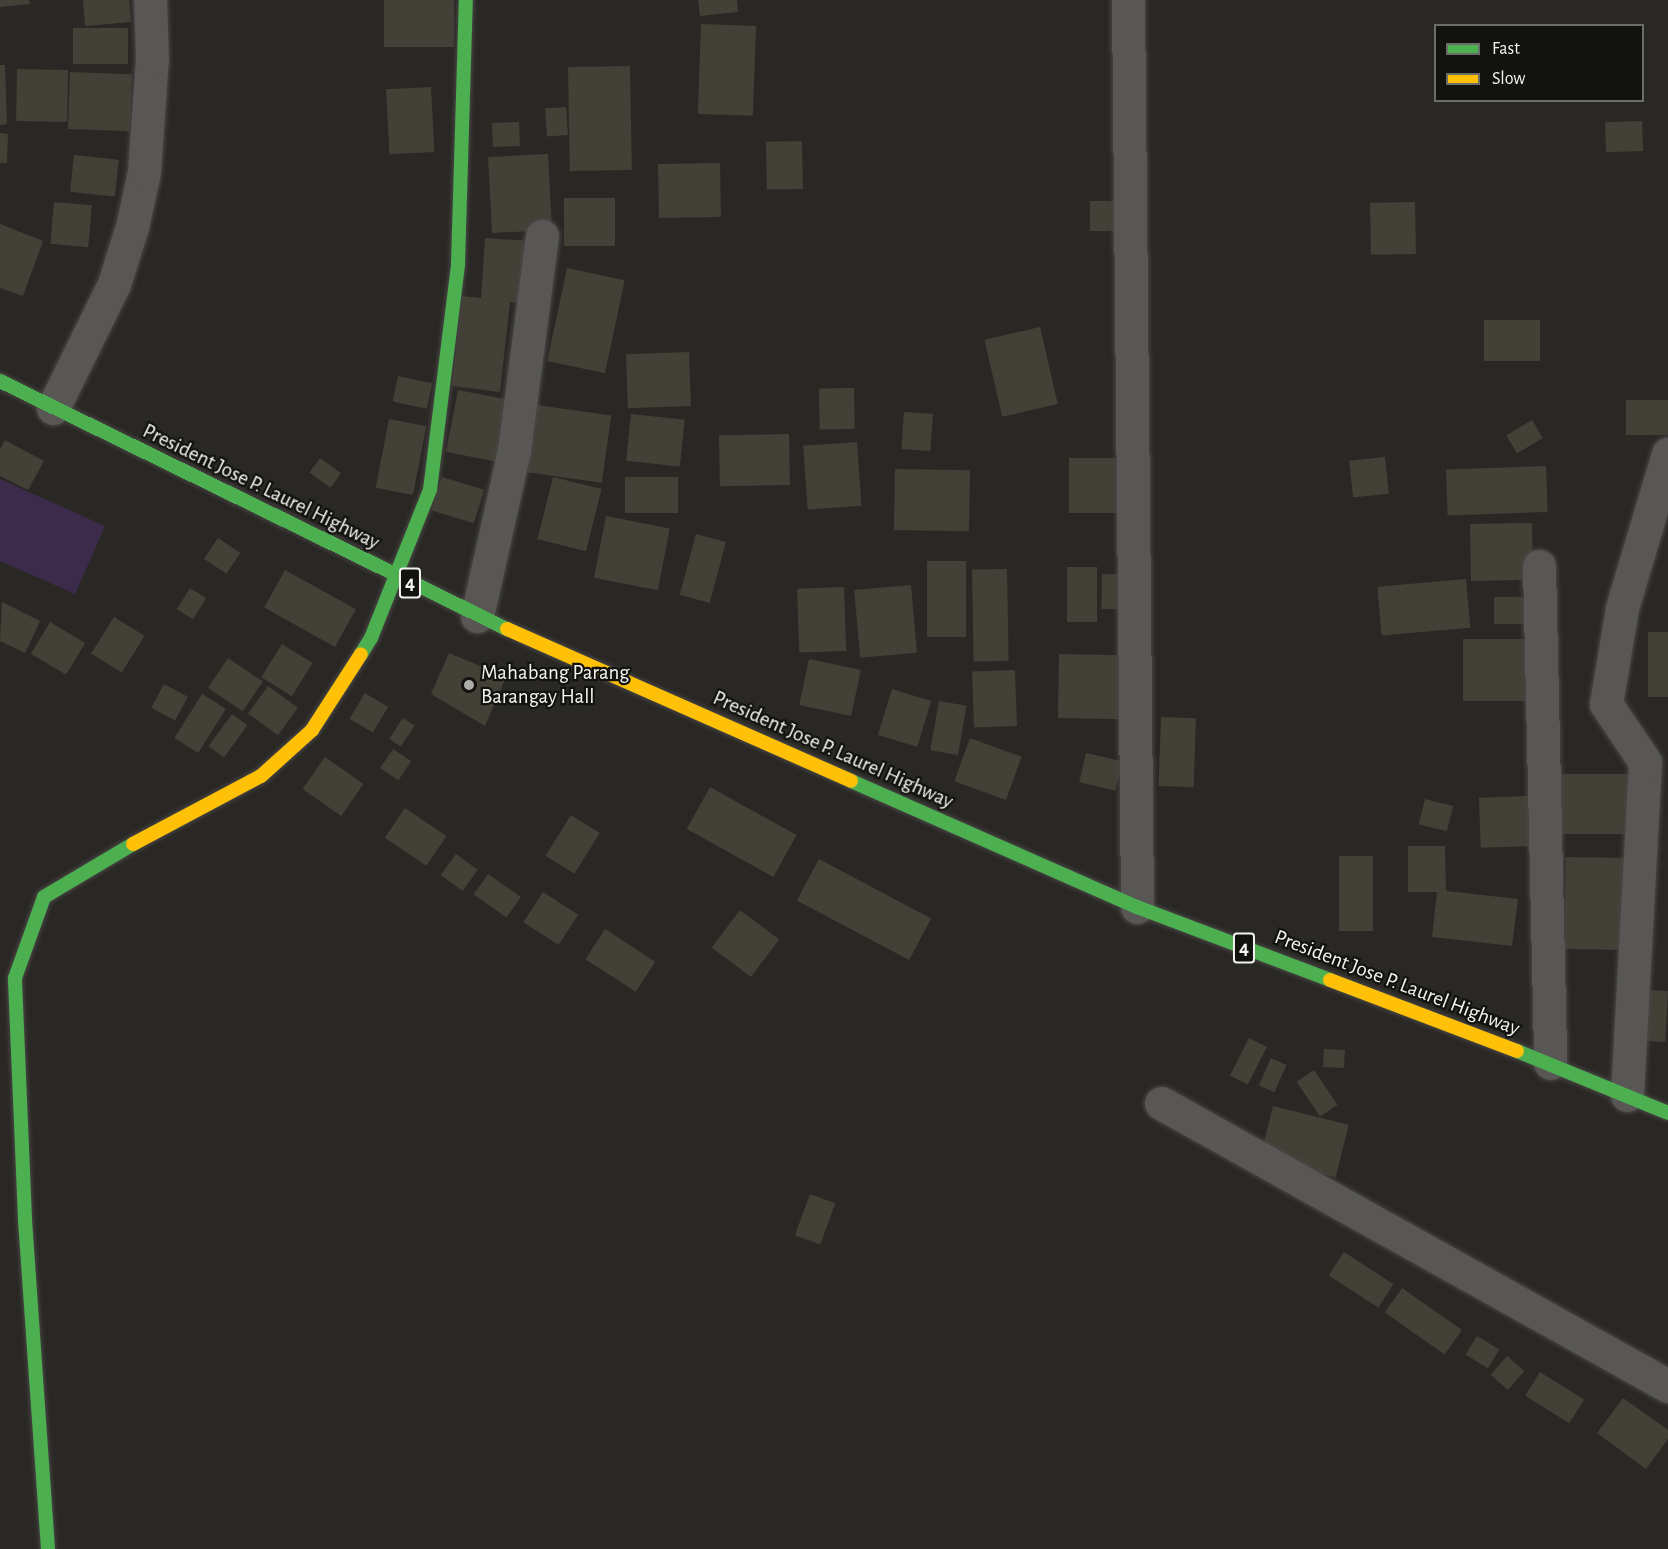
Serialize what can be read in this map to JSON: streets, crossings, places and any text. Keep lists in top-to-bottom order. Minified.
{"streets":{"main road":["President Jose P. Laurel Highway","4"]},"places":["Mahabang Parang Barangay Hall"],"legend":["Fast","Slow"]}
